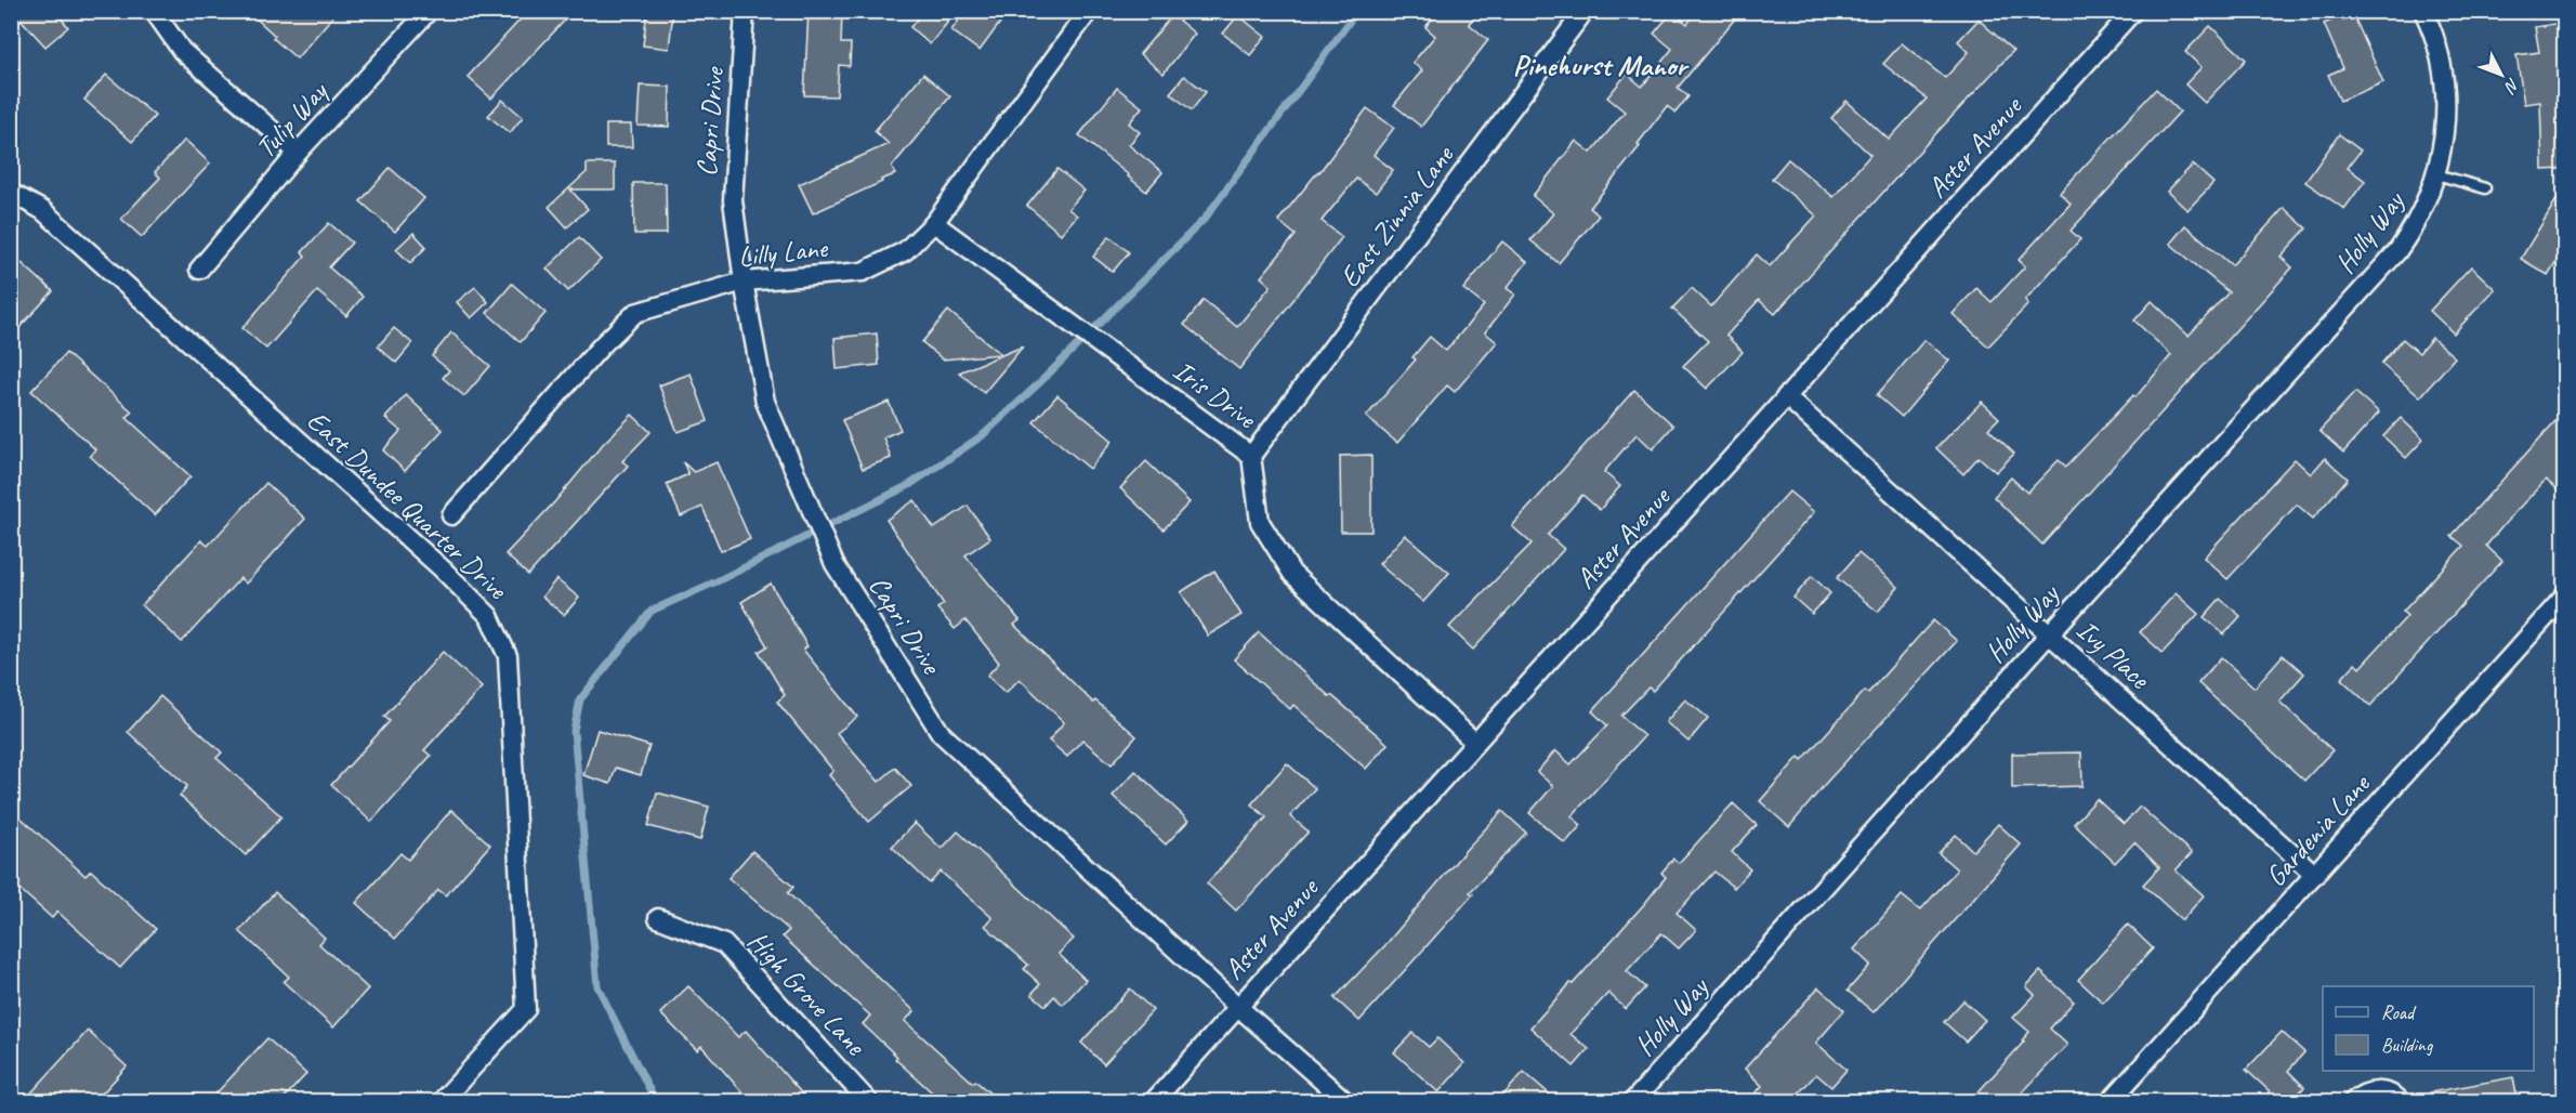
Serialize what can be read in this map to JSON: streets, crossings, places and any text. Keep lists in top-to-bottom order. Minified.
{"streets":{"street":["Tulip Way","Capri Drive","Aster Avenue","East Zinnia Lane","Holly Way","Lilly Lane","Iris Drive","East Dundee Quarter Drive","Ivy Place","Gardenia Lane","High Grove Lane"]},"crossings":[["Capri Drive","Aster Avenue"],["Capri Drive","Lilly Lane"],["Aster Avenue","Iris Drive"],["Aster Avenue","Ivy Place"],["East Zinnia Lane","Iris Drive"],["Holly Way","Ivy Place"],["Lilly Lane","Iris Drive"],["Ivy Place","Gardenia Lane"]],"districts":["Pinehurst Manor"],"legend":["Road","Building"],"north":"bottom right"}
